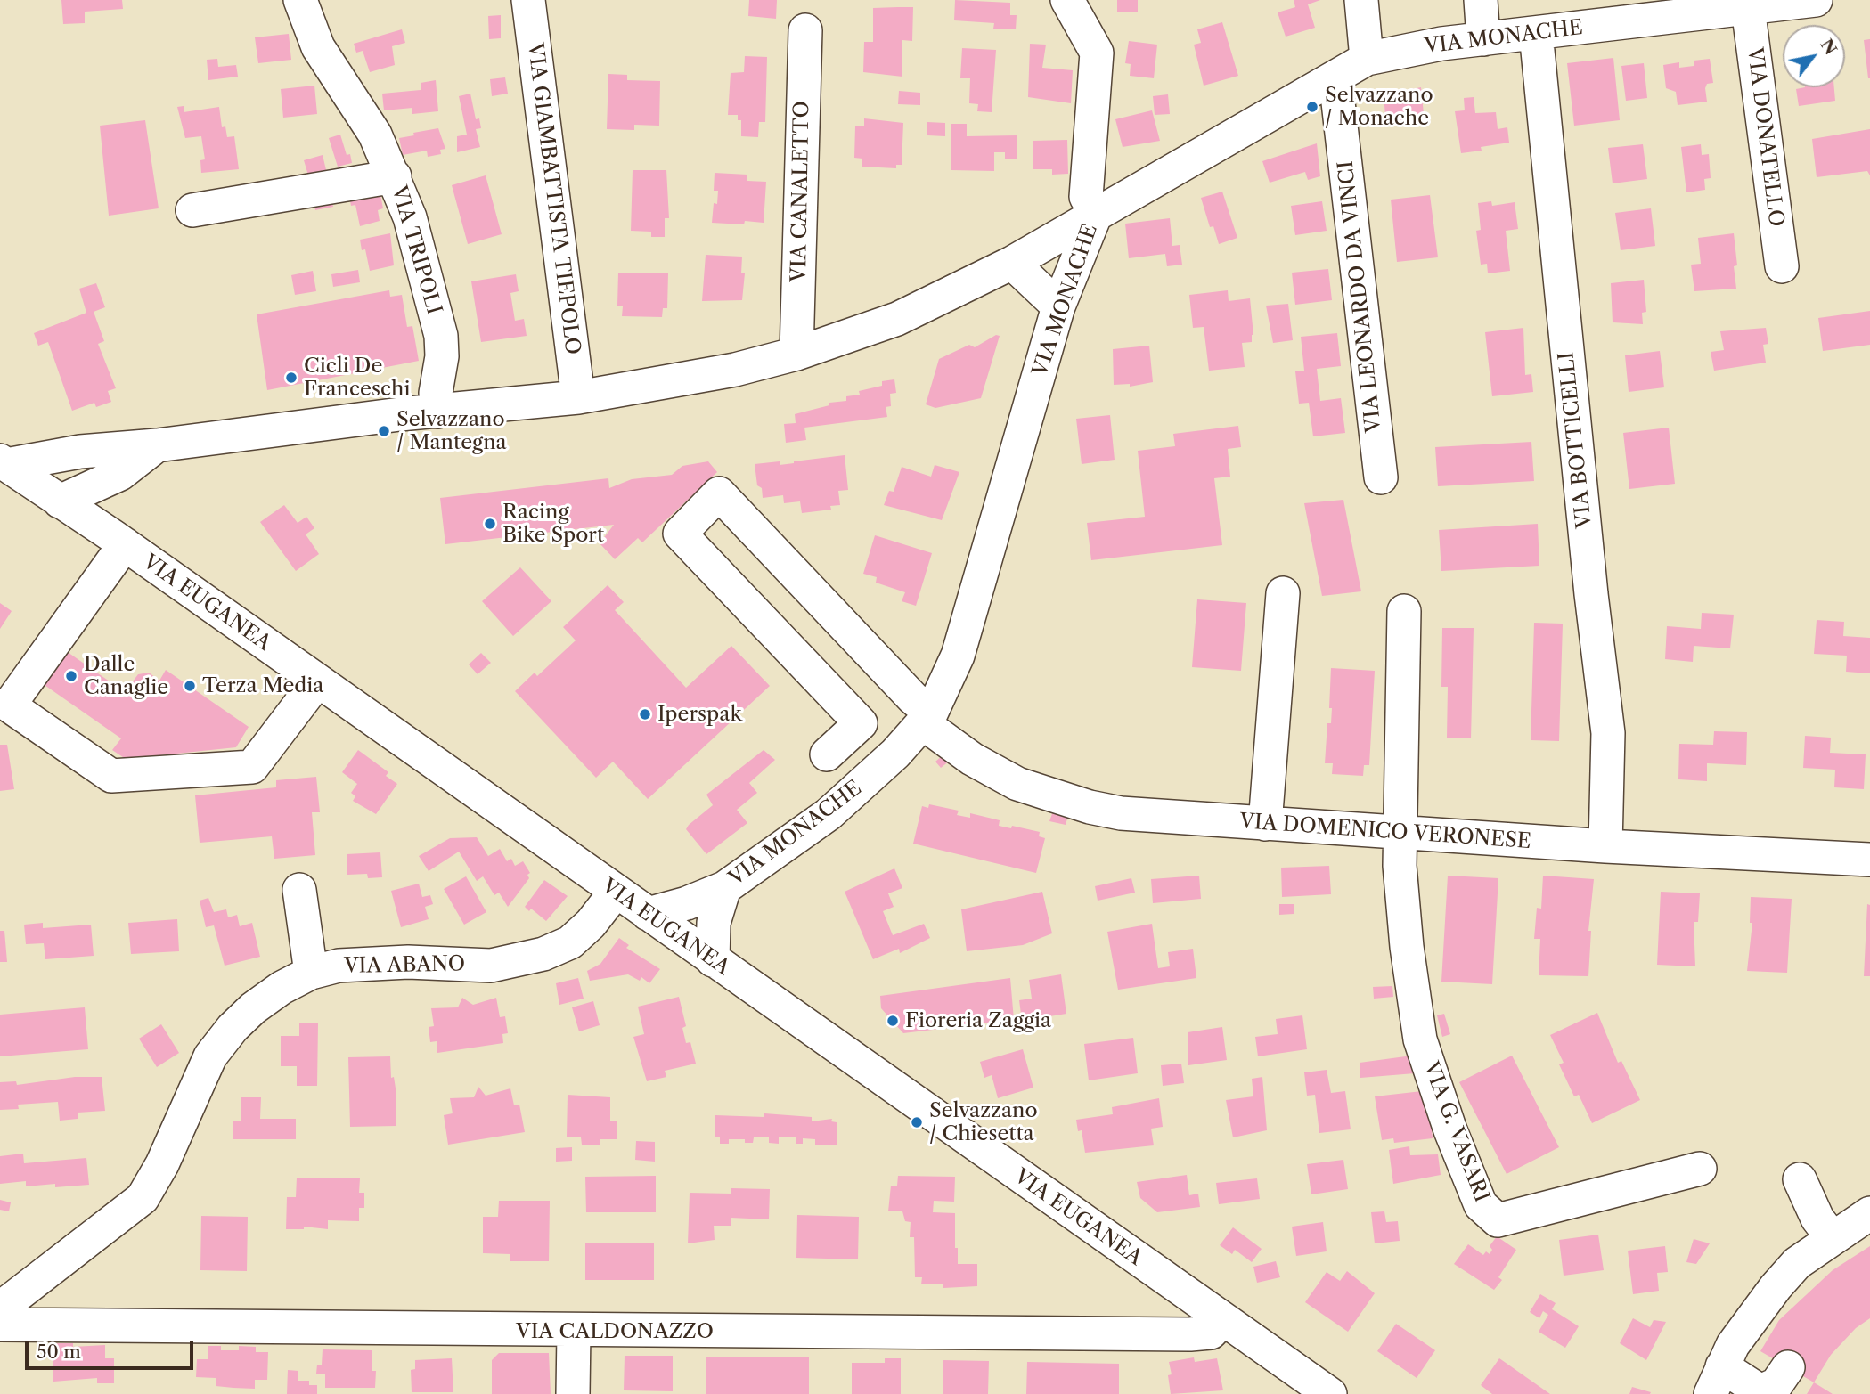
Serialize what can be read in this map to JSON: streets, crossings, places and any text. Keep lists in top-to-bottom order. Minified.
{"streets":{"street":["VIA MONACHE","VIA DONATELLO","VIA CANALETTO","VIA GIAMBATTISTA TIEPOLO","VIA TRIPOLI","VIA LEONARDO DA VINCI","VIA BOTTICELLI","VIA EUGANEA","VIA DOMENICO VERONESE","VIA ABANO","VIA G. VASARI","VIA CALDONAZZO"]},"crossings":[["VIA MONACHE","VIA DONATELLO"],["VIA MONACHE","VIA LEONARDO DA VINCI"],["VIA MONACHE","VIA BOTTICELLI"],["VIA MONACHE","VIA EUGANEA"],["VIA MONACHE","VIA DOMENICO VERONESE"],["VIA BOTTICELLI","VIA DOMENICO VERONESE"],["VIA EUGANEA","VIA ABANO"],["VIA EUGANEA","VIA CALDONAZZO"],["VIA DOMENICO VERONESE","VIA G. VASARI"]],"places":["Selvazzano / Monache","Cicli De Franceschi","Selvazzano / Mantegna","Racing Bike Sport","Dalle Canaglie","Terza Media","Iperspak","Fioreria Zaggia","Selvazzano / Chiesetta"],"scale_bar":"50 m","north":"top right"}
